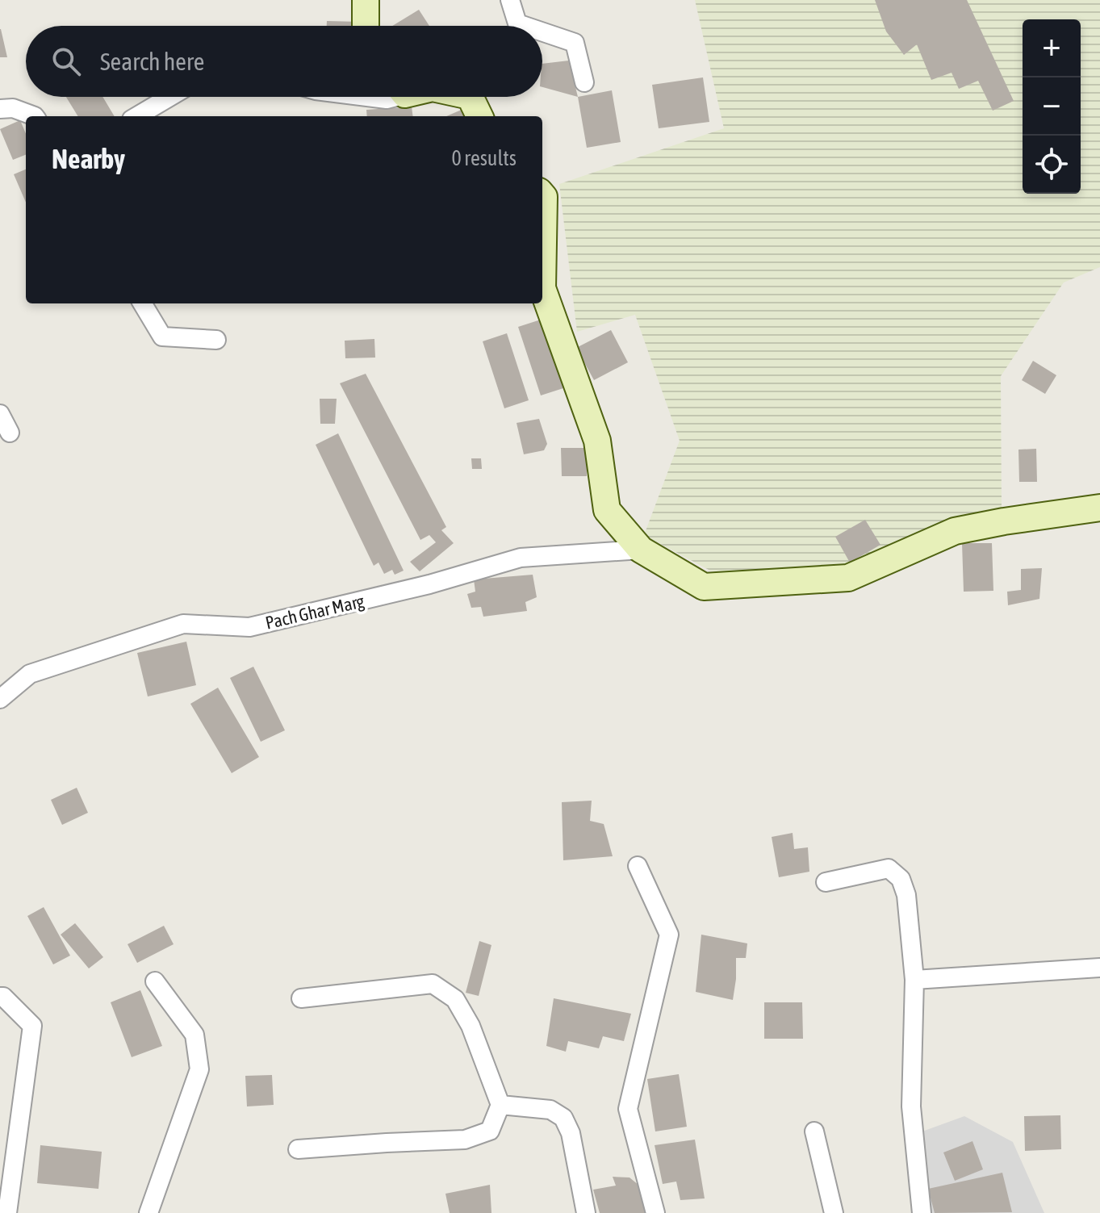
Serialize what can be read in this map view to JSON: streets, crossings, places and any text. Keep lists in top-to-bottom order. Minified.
{"streets":{"street":["Pach Ghar Marg"]},"page":{"map_buttons":["+","−"],"search":"Search here","heading":["Nearby","0 results"]}}
